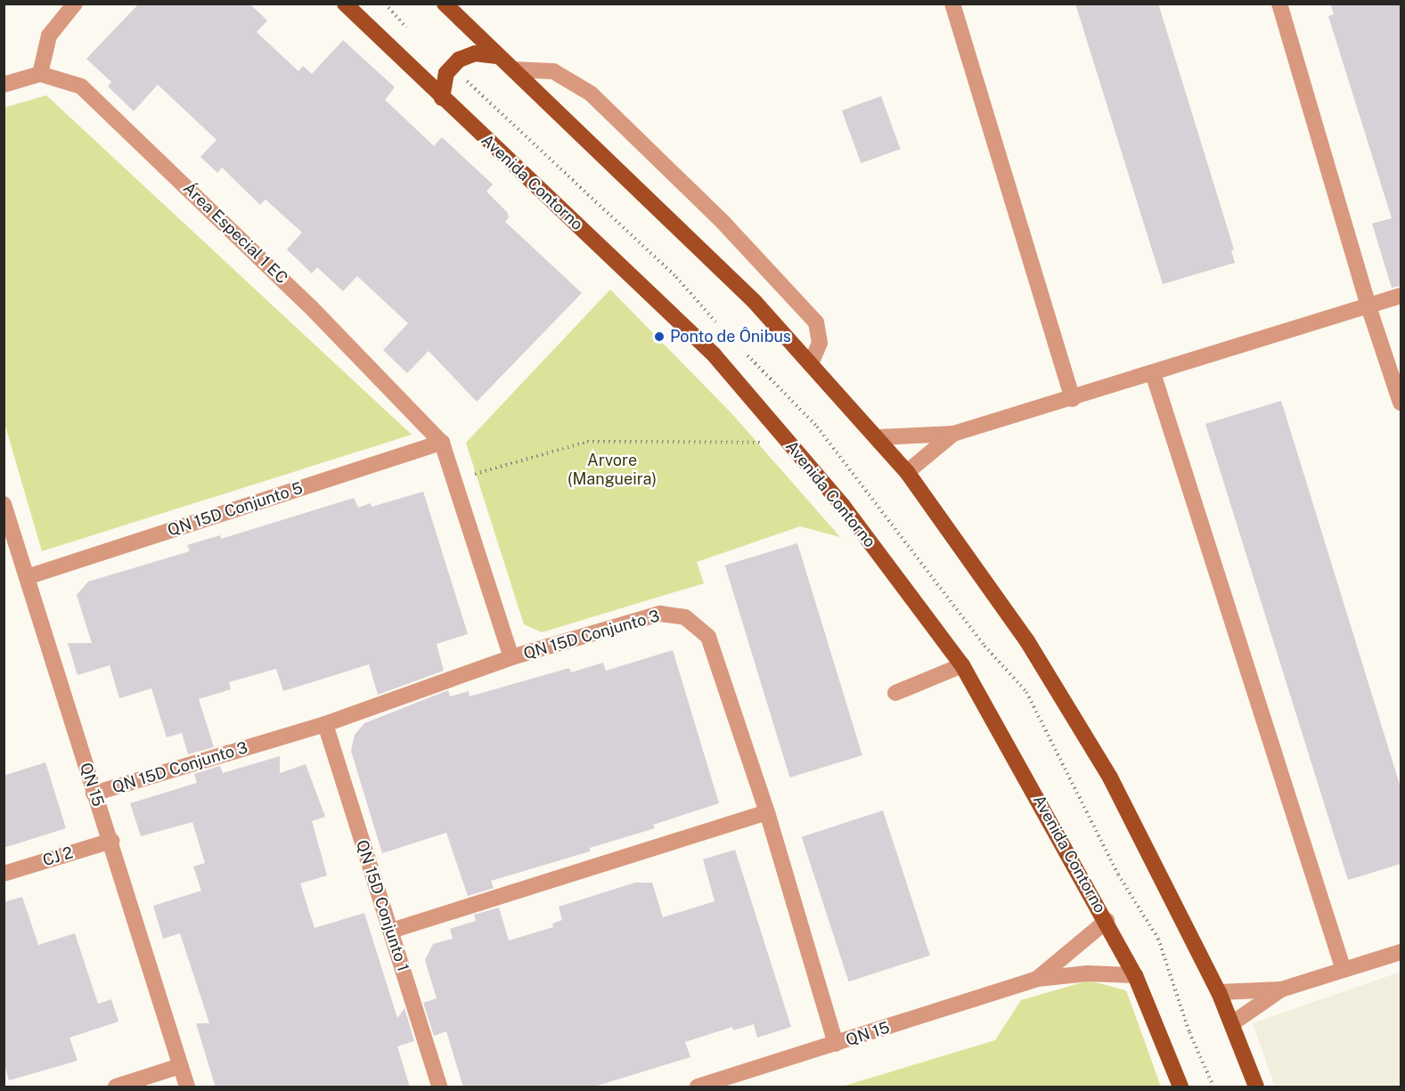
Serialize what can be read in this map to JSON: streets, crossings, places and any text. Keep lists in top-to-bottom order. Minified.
{"streets":{"main road":["Avenida Contorno"],"street":["Área Especial 1 EC","QN 15D Conjunto 5","QN 15D Conjunto 3","QN 15","CJ 2","QN 15D Conjunto 1"]},"crossings":[["Avenida Contorno","QN 15"],["Área Especial 1 EC","QN 15D Conjunto 5"],["QN 15D Conjunto 5","QN 15"],["QN 15D Conjunto 3","QN 15"],["QN 15D Conjunto 3","QN 15D Conjunto 1"],["QN 15","CJ 2"]],"parks":["Arvore (Mangueira)"],"places":["Ponto de Ônibus"]}
